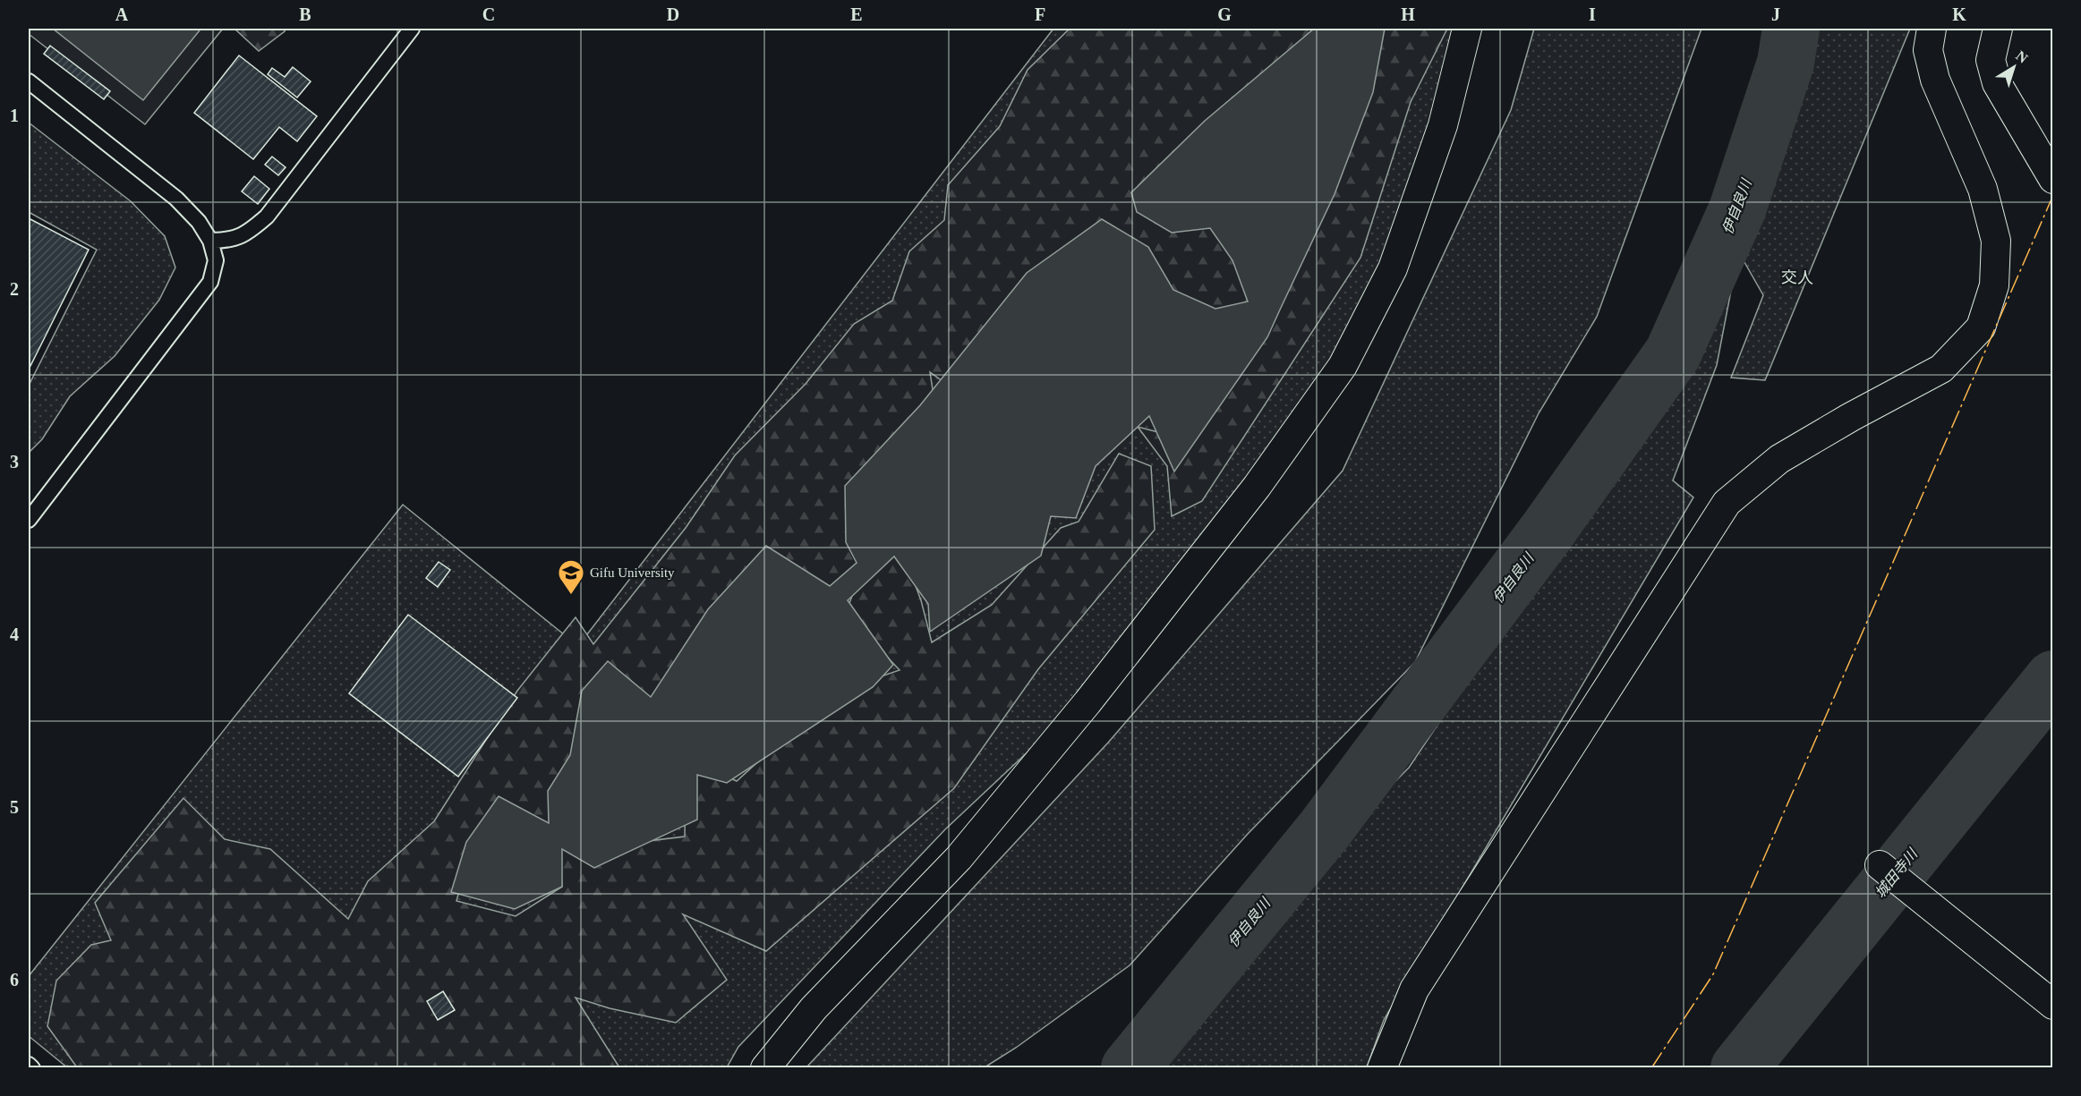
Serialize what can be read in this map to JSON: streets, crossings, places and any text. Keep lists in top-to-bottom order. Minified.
{"districts":["交人"],"water":["伊自良川","城田寺川"],"places":{"school or university":["Gifu University"]},"north":"top right","grid":{"columns":["A","B","C","D","E","F","G","H","I","J","K"],"rows":["1","2","3","4","5","6"]}}
